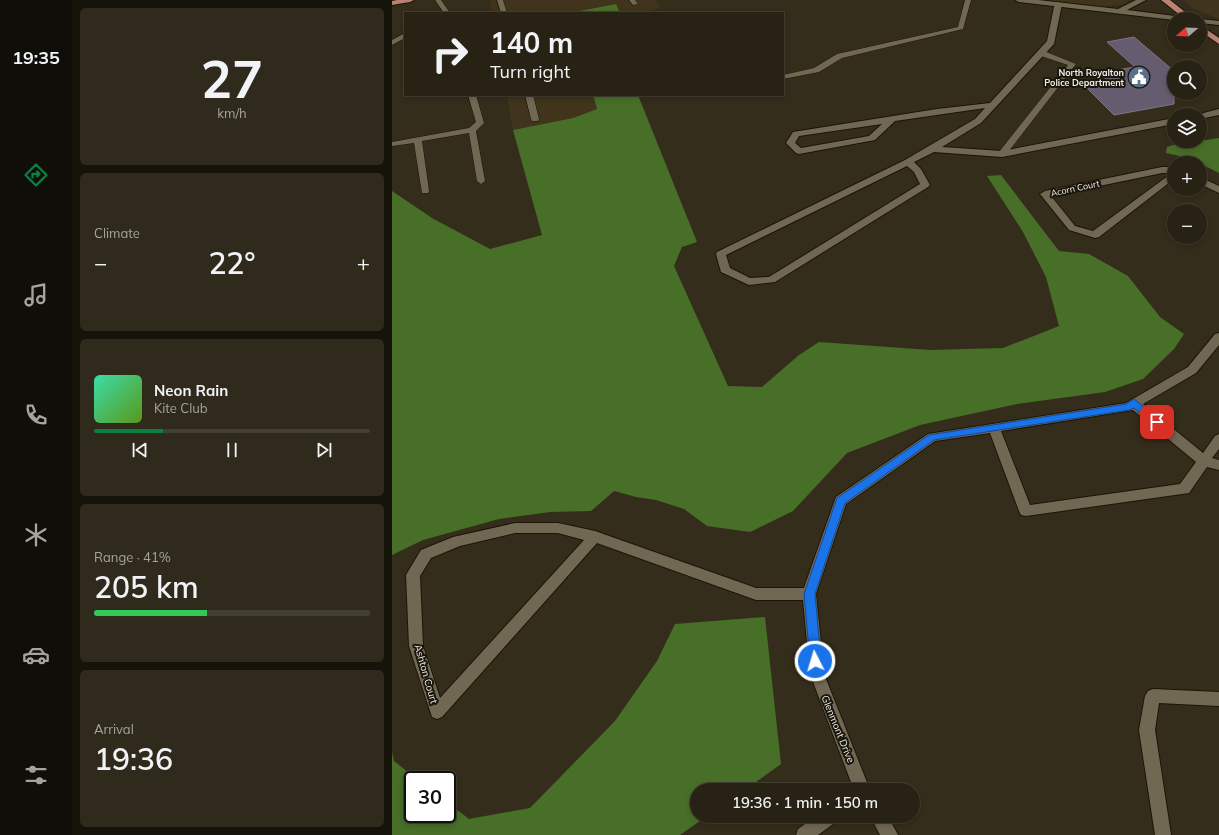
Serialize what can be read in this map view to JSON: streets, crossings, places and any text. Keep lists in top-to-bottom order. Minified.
{"streets":{"street":["Acorn Court","Ashton Court","Glenmont Drive"]},"crossings":[["Ashton Court","Glenmont Drive"]],"places":{"public building":["North Royalton Police Department"]},"north":"left","page":{"tabs":"19:35","tile":[["27","km/h"],"Climate",["Range · 41%","205 km"],["Arrival","19:36"]],"map_buttons":["+","−"],"turn":["140 m","Turn right"],"heat":["−","22°","+"],"song":["Neon Rain","Kite Club"],"limit":"30","trip":"19:36 · 1 min · 150 m"}}
